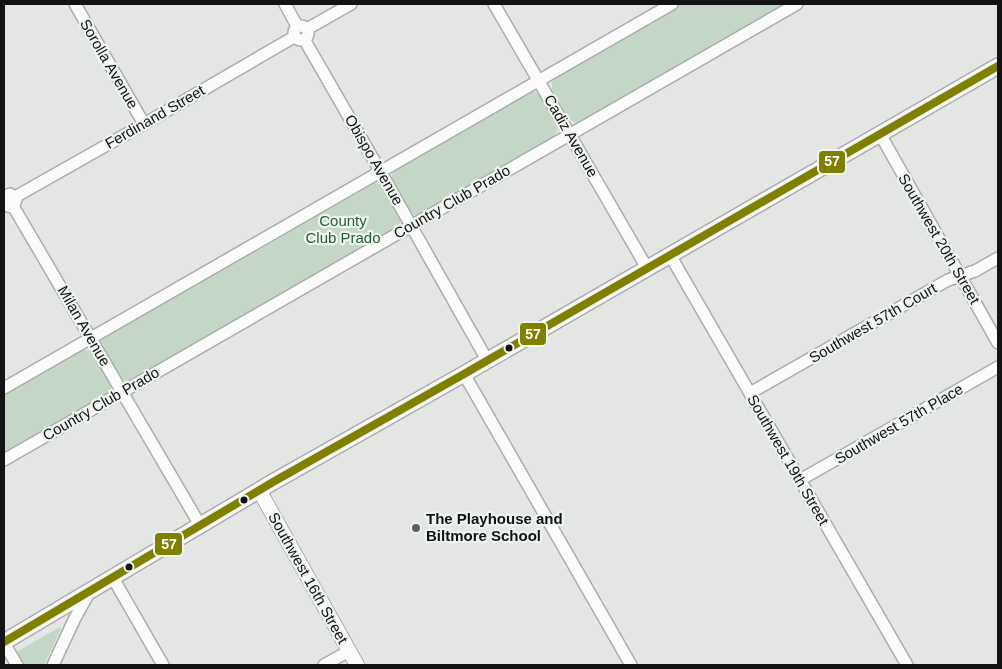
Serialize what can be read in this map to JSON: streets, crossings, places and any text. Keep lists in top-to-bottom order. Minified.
{"streets":{"street":["Sorolla Avenue","Ferdinand Street","Cadiz Avenue","Obispo Avenue","Country Club Prado","Southwest 20th Street","Southwest 57th Court","Milan Avenue","Southwest 57th Place","Southwest 19th Street","Southwest 16th Street"]},"crossings":[["Sorolla Avenue","Ferdinand Street"],["Ferdinand Street","Obispo Avenue"],["Ferdinand Street","Milan Avenue"],["Cadiz Avenue","Country Club Prado"],["Obispo Avenue","Country Club Prado"],["Country Club Prado","Milan Avenue"],["Southwest 20th Street","Southwest 57th Court"],["Southwest 57th Court","Southwest 19th Street"],["Southwest 57th Place","Southwest 19th Street"]],"parks":["County Club Prado"],"places":["The Playhouse and Biltmore School"],"lines":["transit line 57"]}
